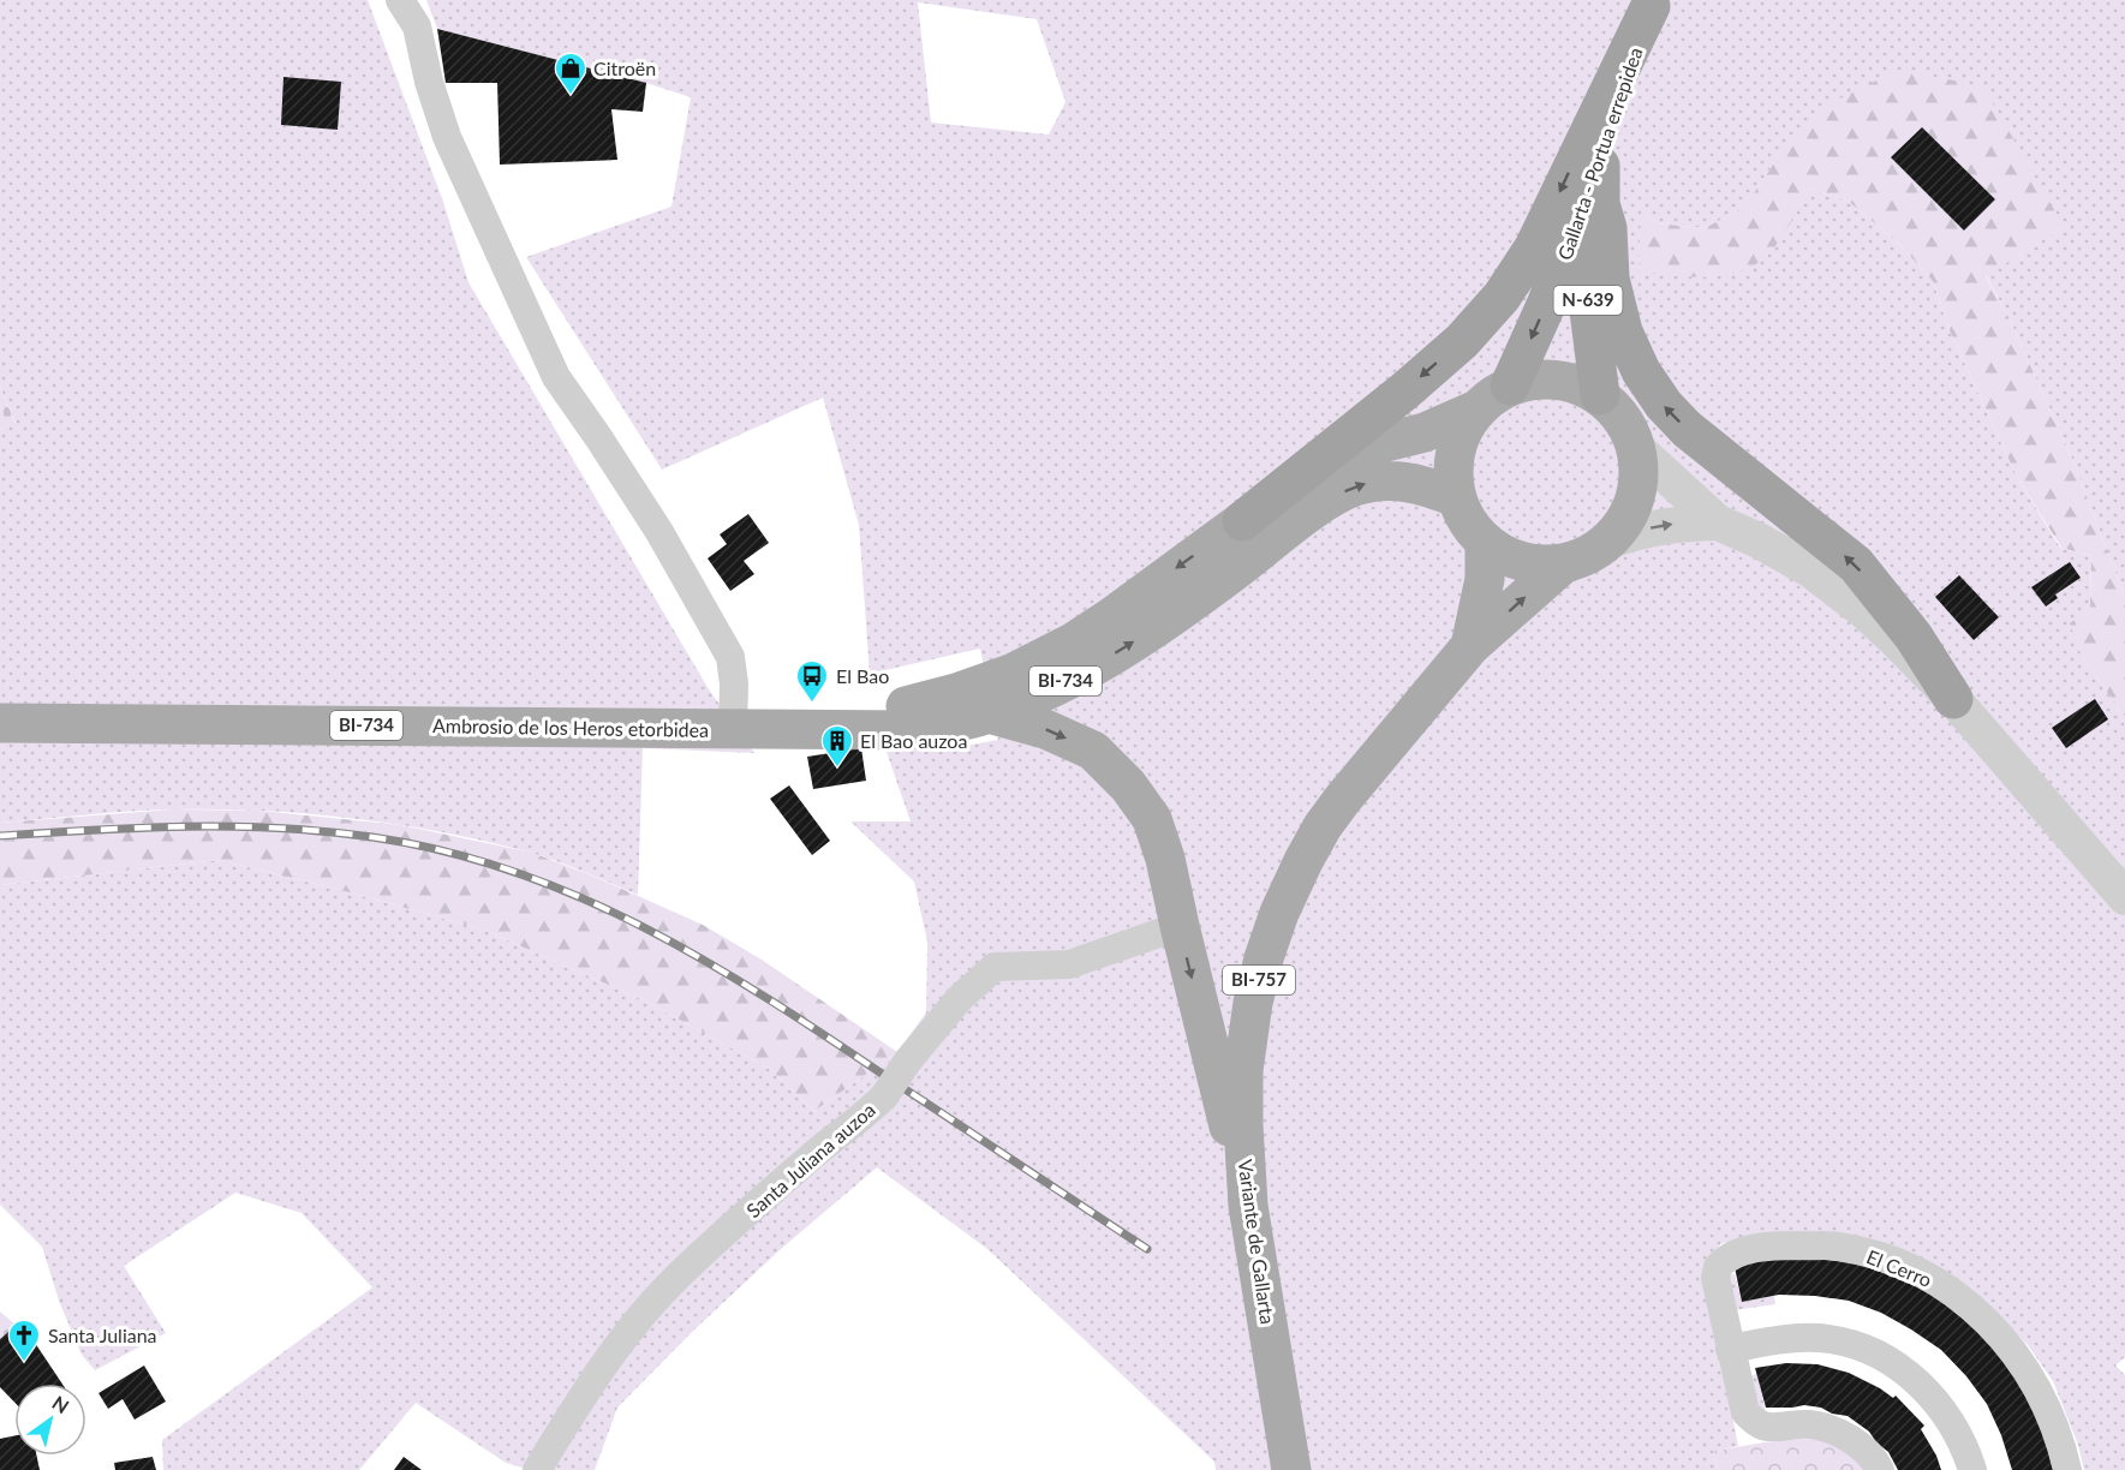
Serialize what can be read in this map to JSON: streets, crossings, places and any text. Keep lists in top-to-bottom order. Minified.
{"streets":{"highway":["Gallarta - Portua errepidea","N-639"],"main road":["BI-734","Ambrosio de los Heros etorbidea","BI-757","Variante de Gallarta"],"street":["Santa Juliana auzoa","El Cerro"]},"crossings":[["Gallarta - Portua errepidea","BI-734"],["Gallarta - Portua errepidea","Variante de Gallarta"],["BI-734","Ambrosio de los Heros etorbidea"],["BI-734","Variante de Gallarta"]],"places":{"shop":["Citroën"],"bus stop":["El Bao"],"building":["El Bao auzoa"],"church":["Santa Juliana"]},"north":"top right"}
